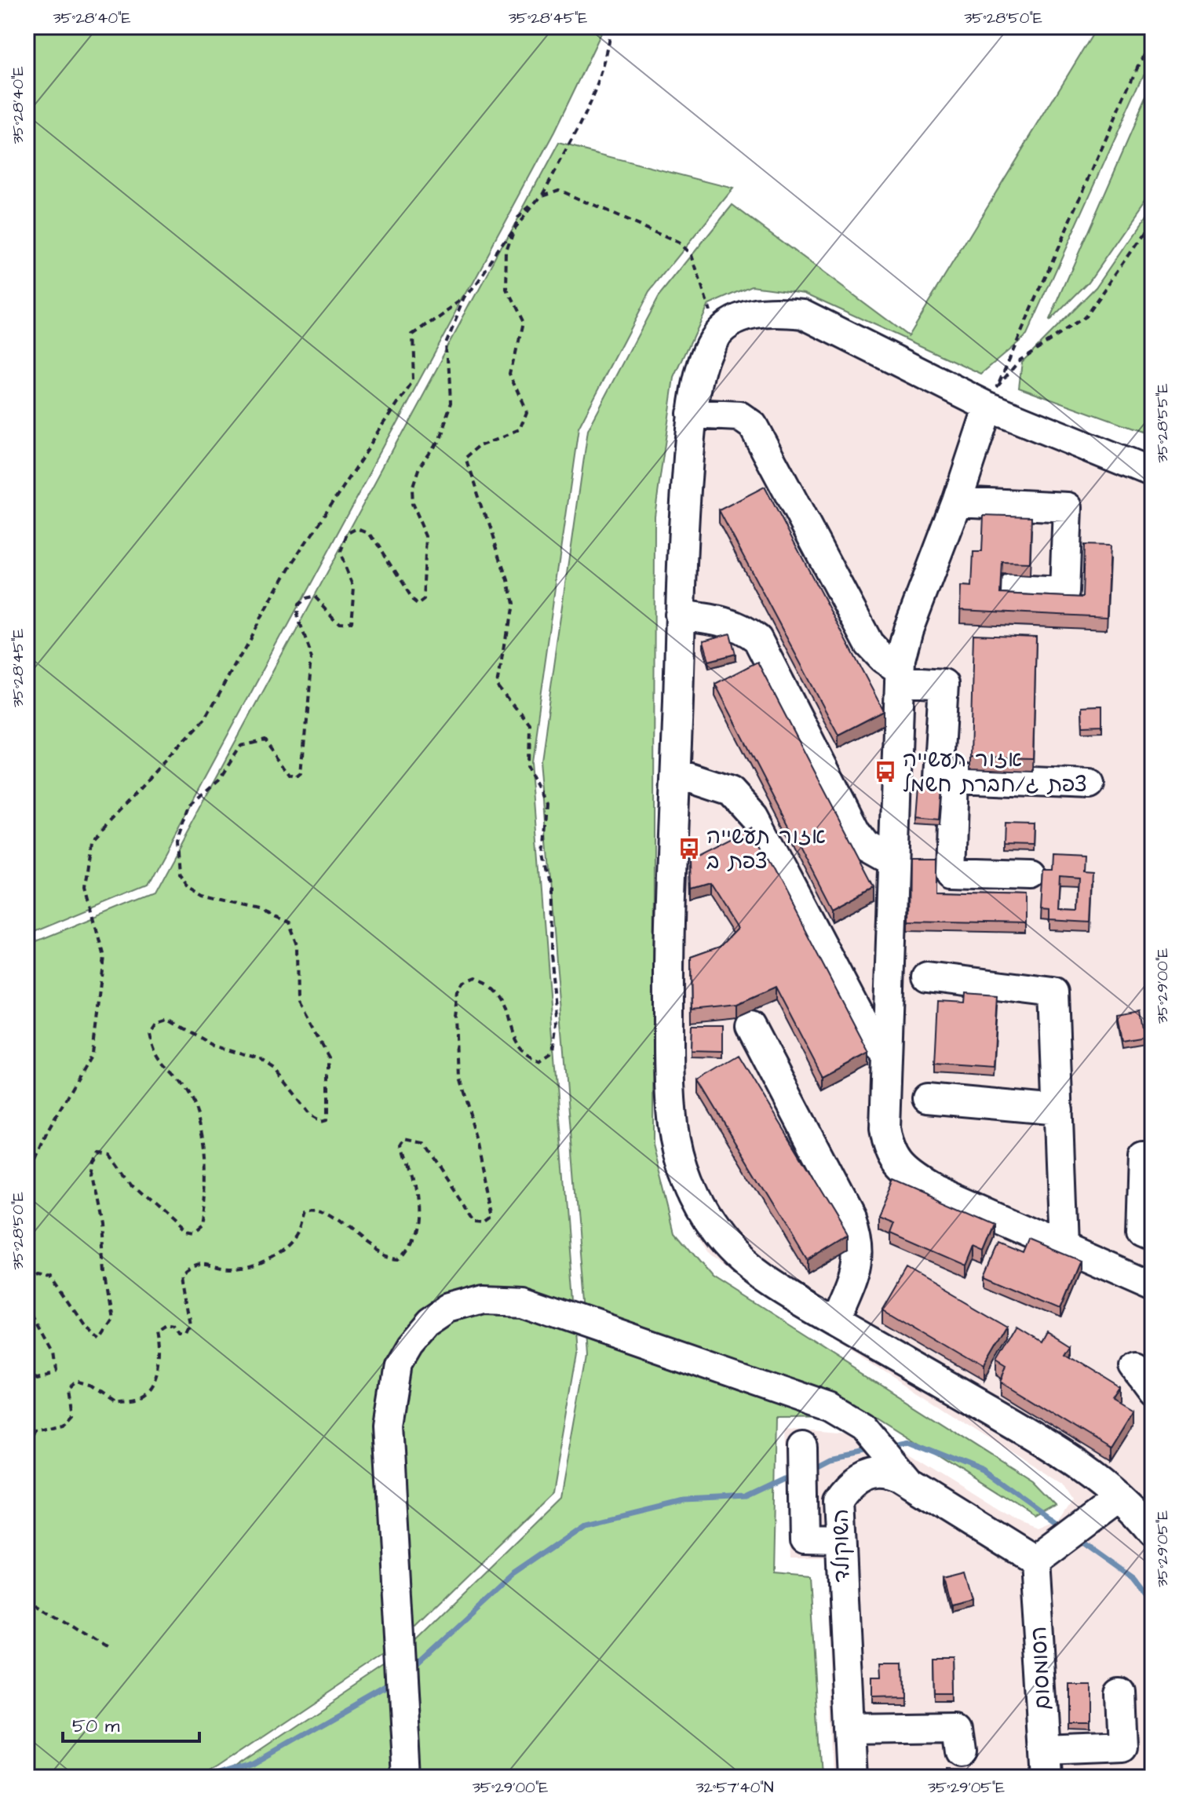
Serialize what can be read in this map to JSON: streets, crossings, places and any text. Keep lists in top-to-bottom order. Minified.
{"streets":{"street":["השוקולד","הסומסום"]},"crossings":[["השוקולד","הסומסום"]],"places":{"bus stop":["אזור תעשייה צפת ג/חברת חשמל","אזור תעשייה צפת ב"]},"scale_bar":"50 m","coordinates":["35°28'40\"E","35°28'45\"E","35°28'50\"E","35°28'55\"E","35°29'00\"E","35°29'05\"E","32°57'40\"N"]}
